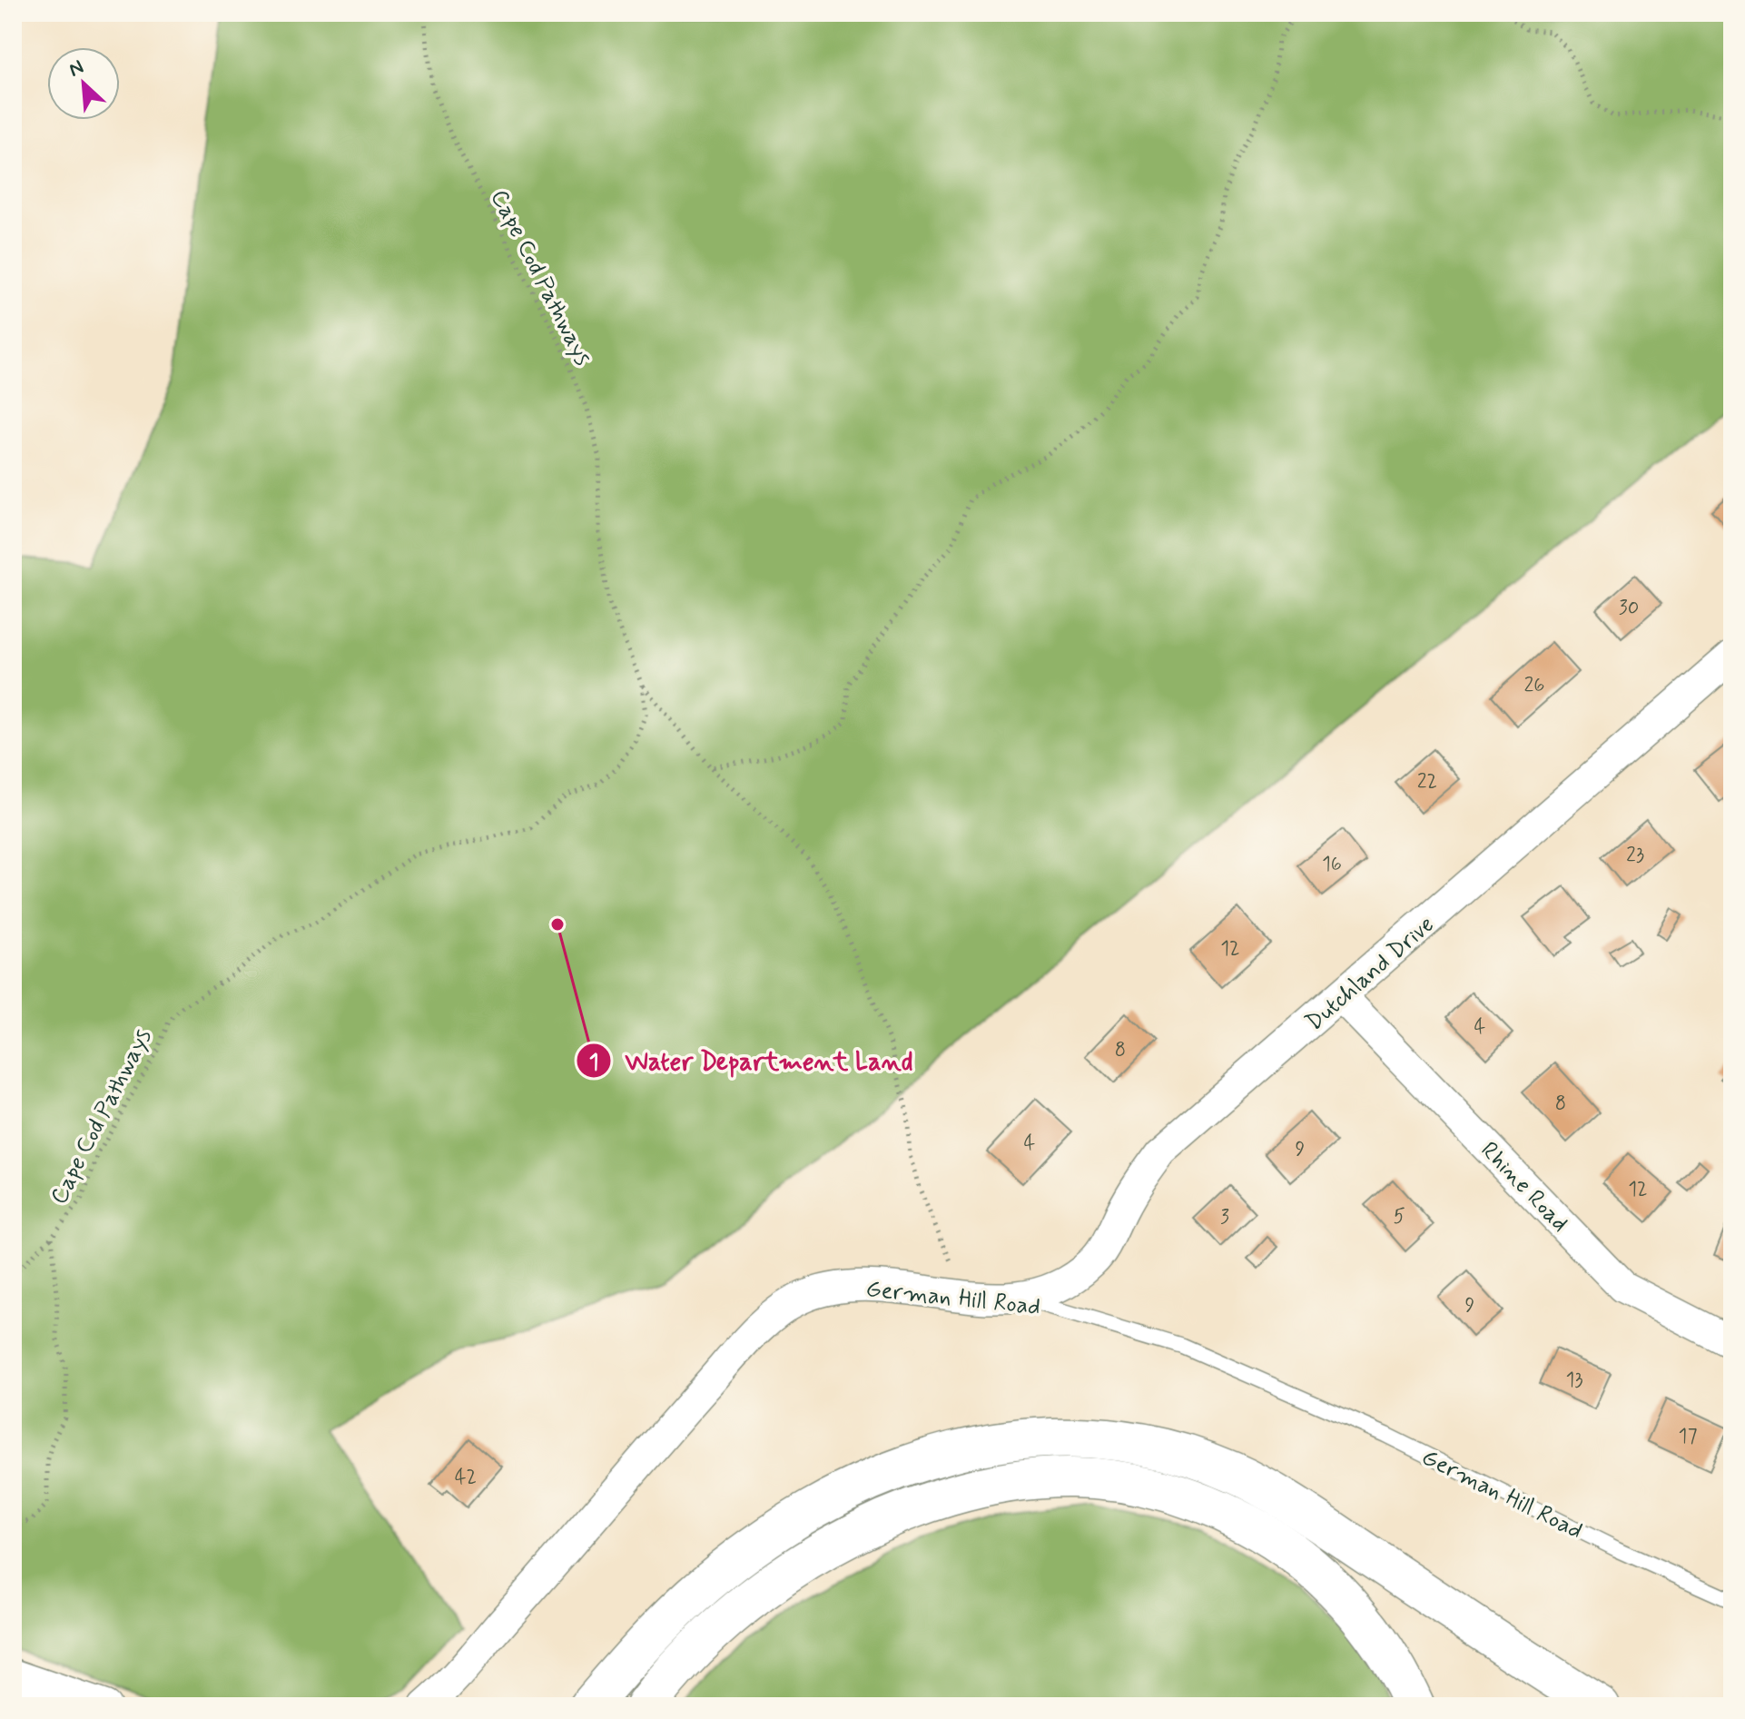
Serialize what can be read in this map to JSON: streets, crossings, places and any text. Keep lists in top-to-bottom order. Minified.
{"streets":{"street":["Dutchland Drive","Rhine Road","German Hill Road"],"path":["Cape Cod Pathways"]},"crossings":[["Dutchland Drive","Rhine Road"],["Dutchland Drive","German Hill Road"]],"places":["Water Department Land"],"house_numbers":["30","26","22","23","16","12","4","8","8","4","9","12","5","3","9","13","17","42"],"north":"top left"}
